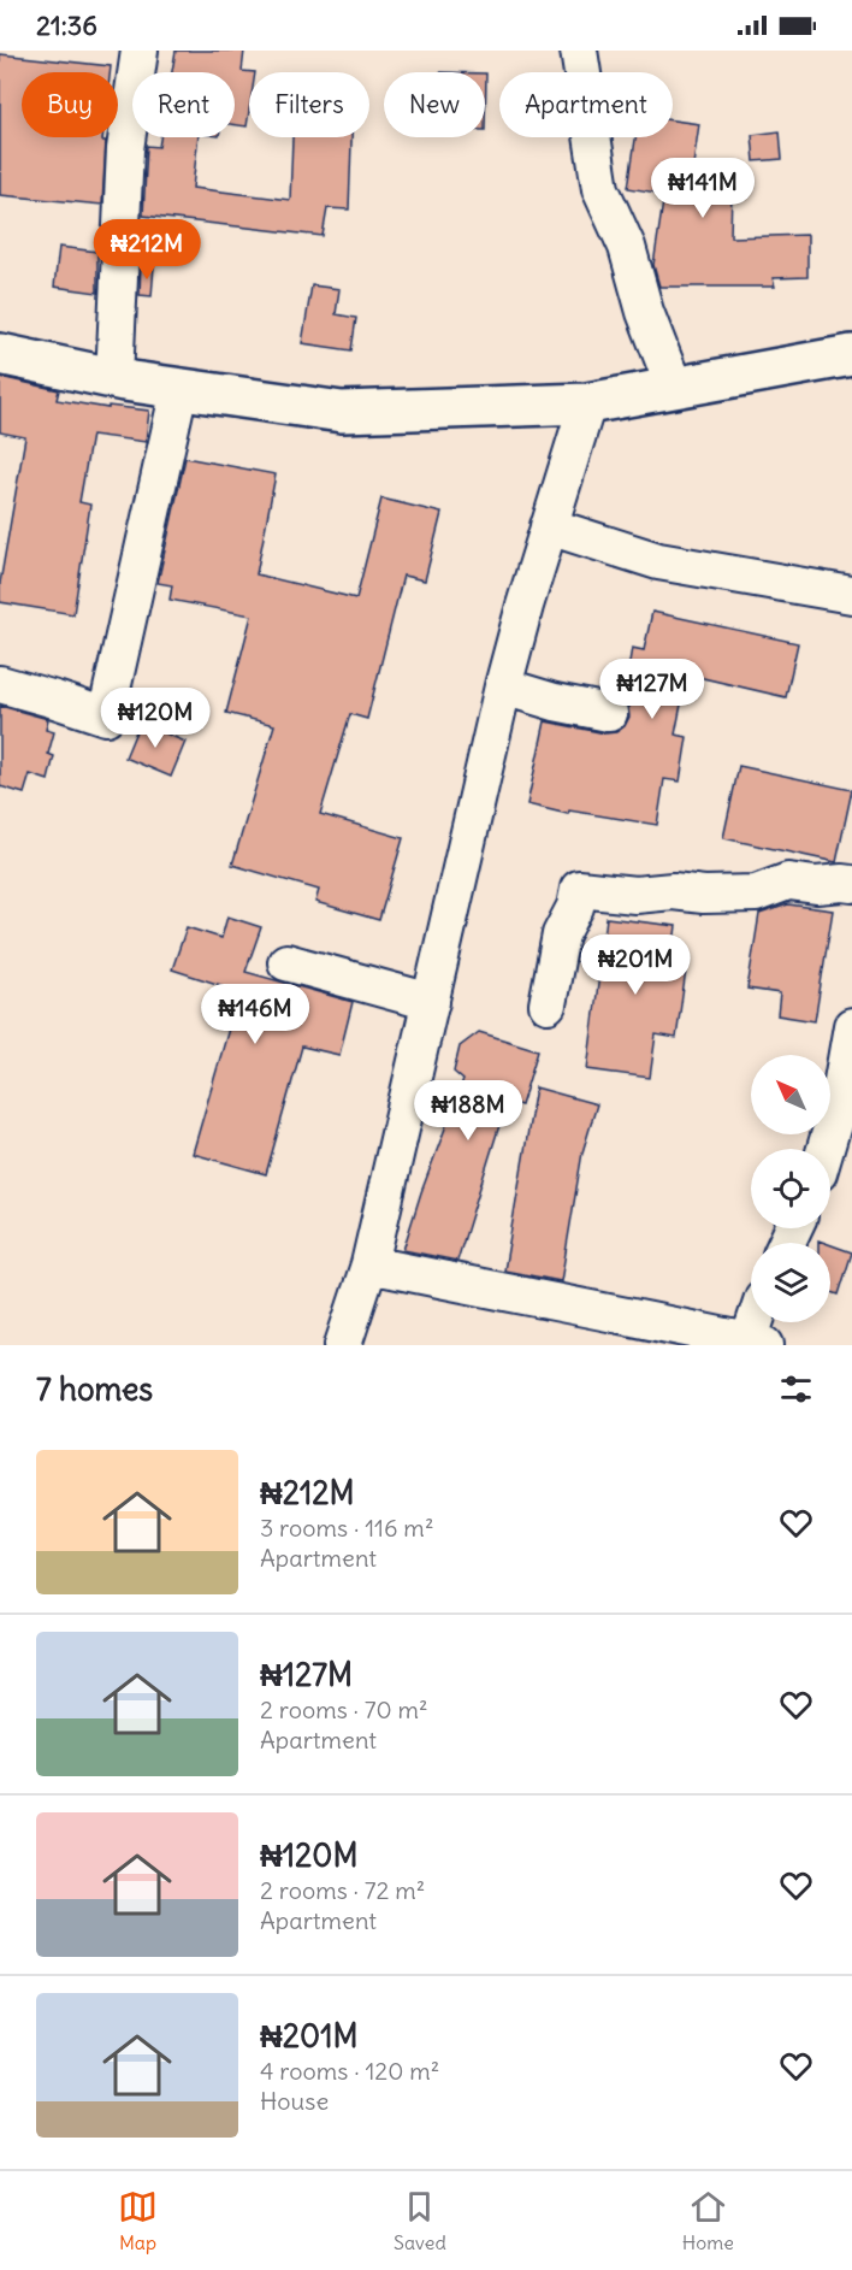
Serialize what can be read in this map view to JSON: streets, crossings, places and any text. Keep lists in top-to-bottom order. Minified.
{"north":"top left","page":{"status":"21:36","chip":["Buy","Rent","Filters","New","Apartment"],"price":["₦141M","₦212M","₦127M","₦120M","₦201M","₦146M","₦188M"],"heading":"7 homes","list":[{"name":"₦212M","note":"3 rooms · 116 m² · Apartment"},{"name":"₦127M","note":"2 rooms · 70 m² · Apartment"},{"name":"₦120M","note":"2 rooms · 72 m² · Apartment"},{"name":"₦201M","note":"4 rooms · 120 m² · House"}],"tabs":["Map","Saved","Home"]}}
